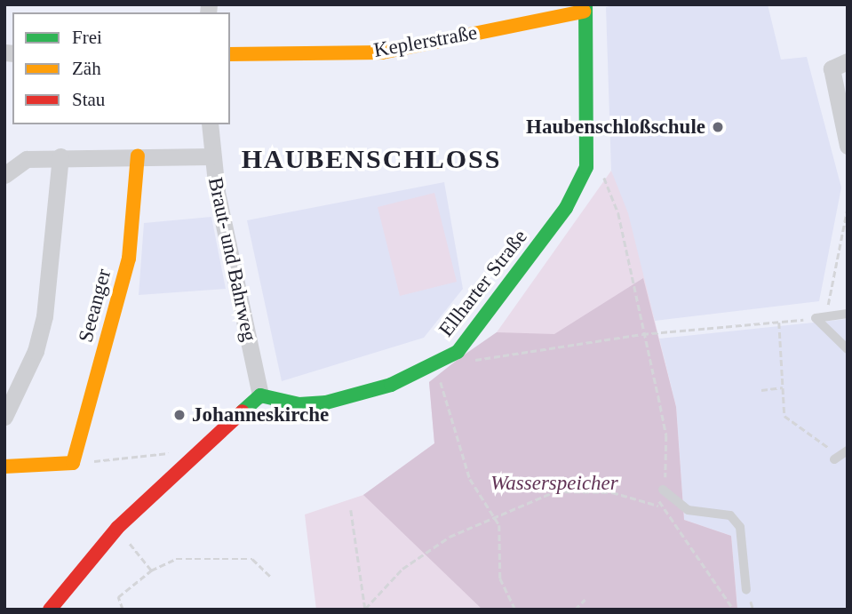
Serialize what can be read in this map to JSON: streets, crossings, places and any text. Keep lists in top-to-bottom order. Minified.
{"streets":{"street":["Keplerstraße","Braut- und Bahrweg","Ellharter Straße","Seeanger"]},"crossings":[["Keplerstraße","Ellharter Straße"],["Braut- und Bahrweg","Ellharter Straße"]],"districts":["HAUBENSCHLOSS"],"parks":["Wasserspeicher"],"places":["Haubenschloßschule","Johanneskirche"],"legend":["Frei","Zäh","Stau"]}
